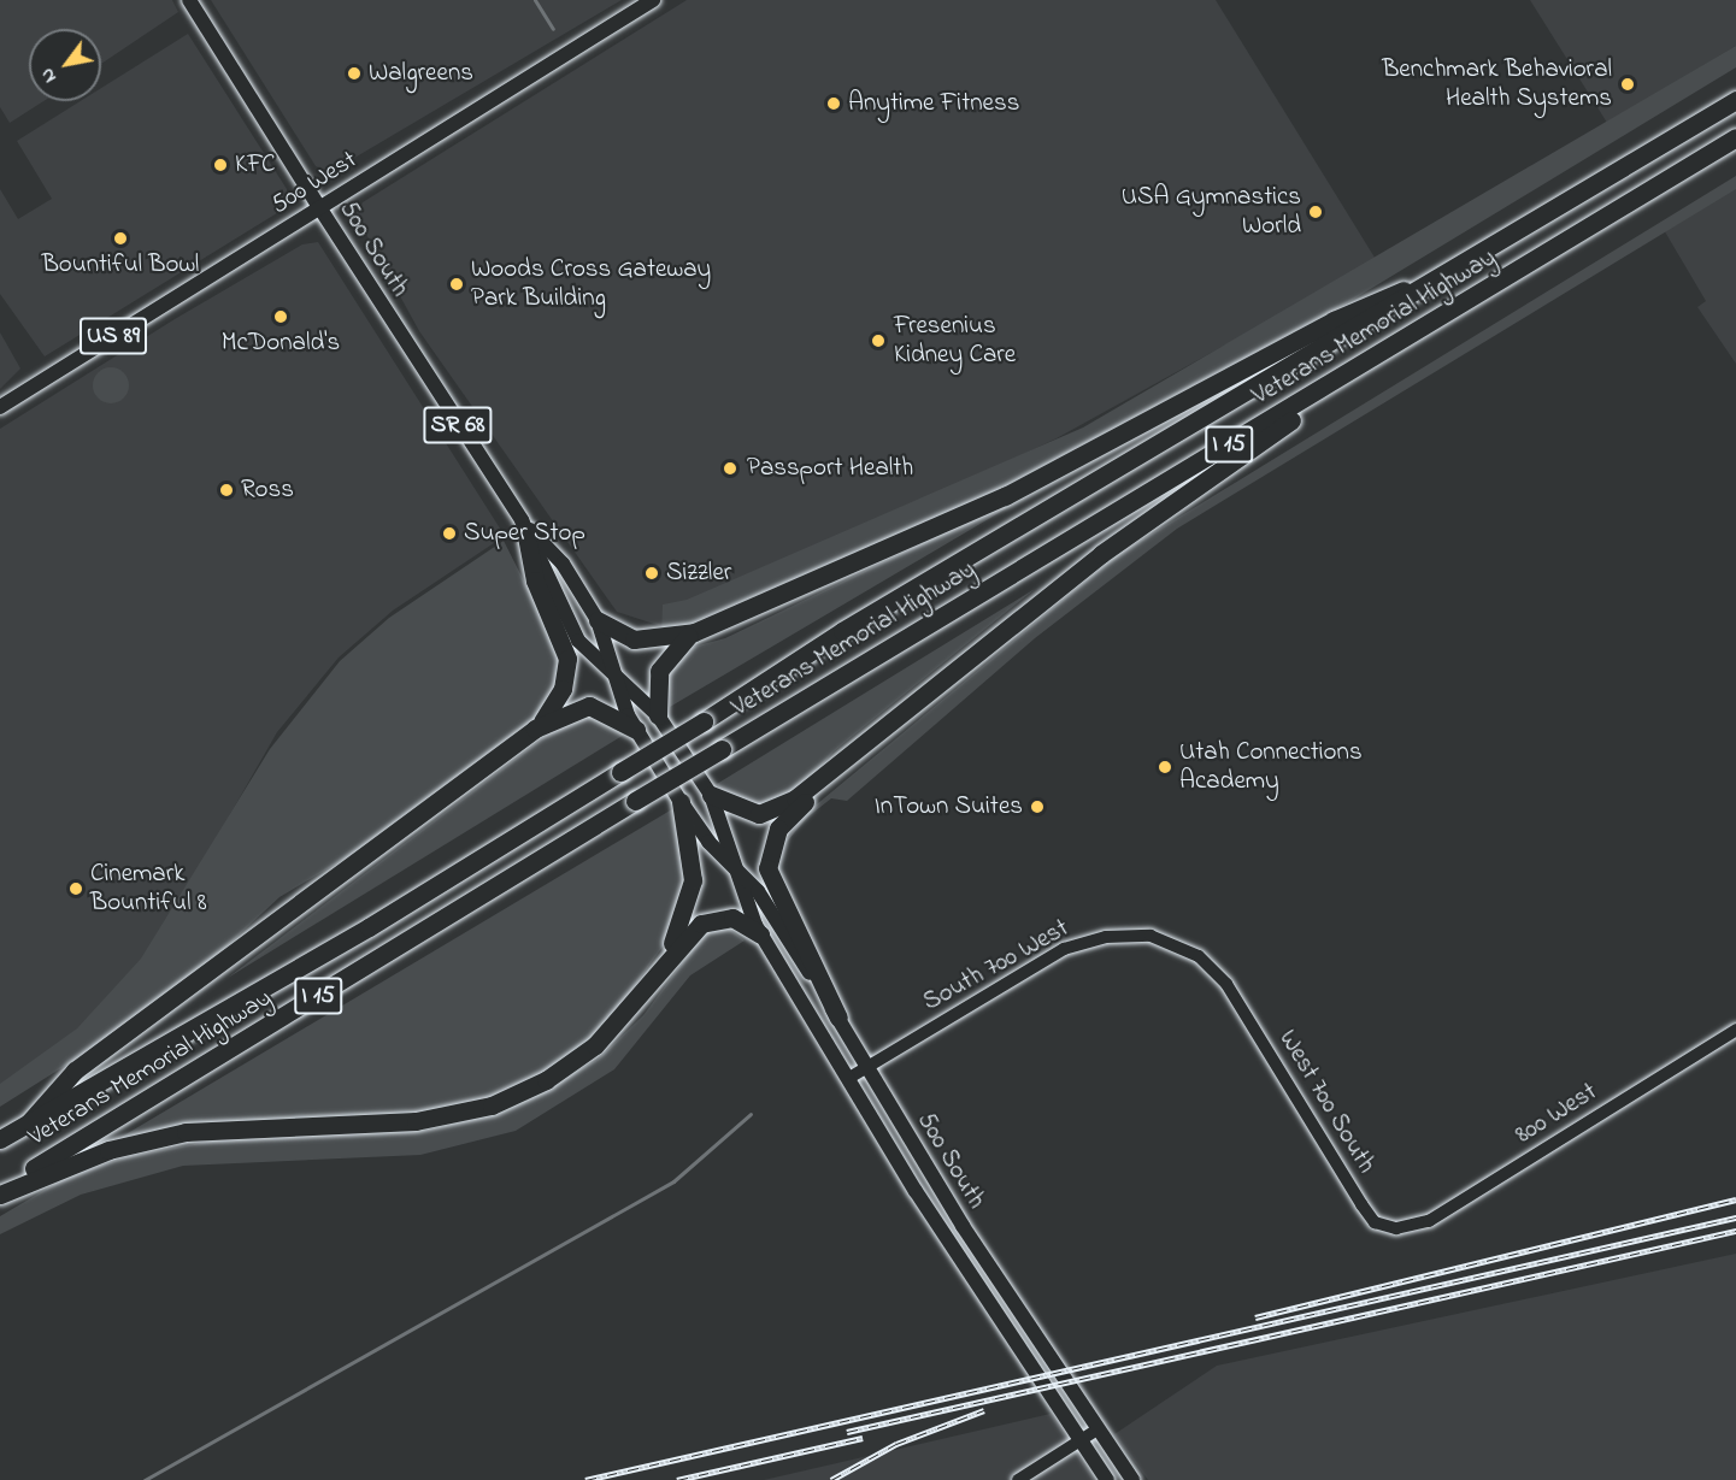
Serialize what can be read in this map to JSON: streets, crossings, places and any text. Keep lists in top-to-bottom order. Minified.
{"streets":{"highway":["Veterans Memorial Highway","I 15"],"main road":["500 West","500 South","US 89","SR 68"],"street":["South 700 West","West 700 South","800 West"]},"crossings":[["500 West","500 South"],["500 South","South 700 West"],["South 700 West","West 700 South"],["West 700 South","800 West"]],"places":["Walgreens","Benchmark Behavioral Health Systems","Anytime Fitness","KFC","USA Gymnastics World","Bountiful Bowl","Woods Cross Gateway Park Building","McDonald's","Fresenius Kidney Care","Passport Health","Ross","Super Stop","Sizzler","Utah Connections Academy","InTown Suites","Cinemark Bountiful 8"],"north":"bottom left"}
